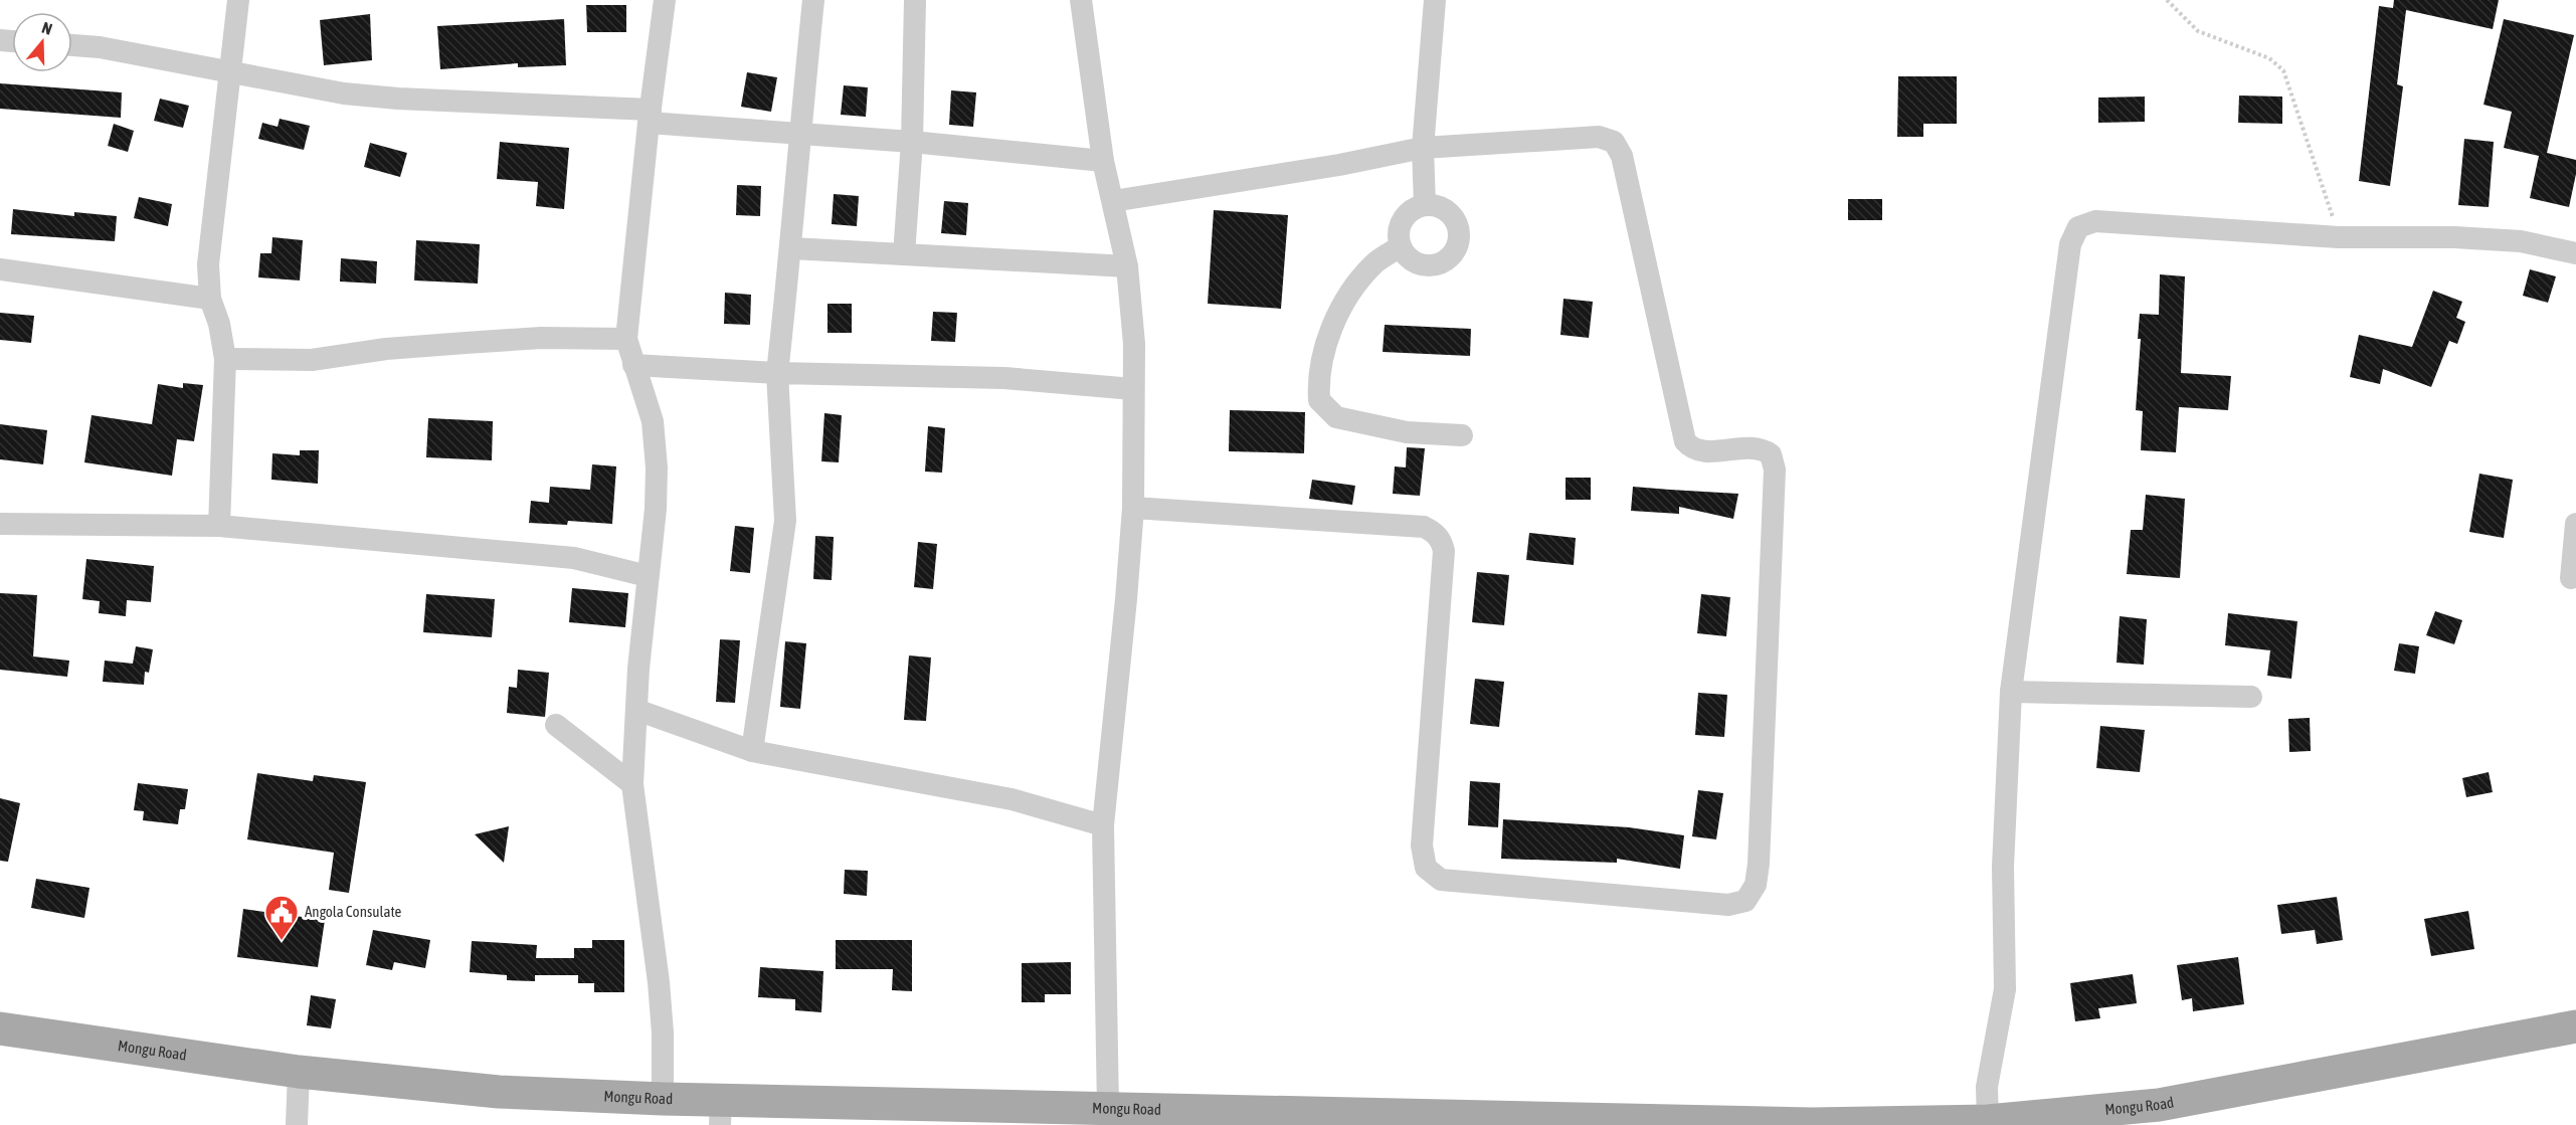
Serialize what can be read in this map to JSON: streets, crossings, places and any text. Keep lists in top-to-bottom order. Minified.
{"streets":{"main road":["Mongu Road"]},"places":{"public building":["Angola Consulate"]},"north":"top"}
